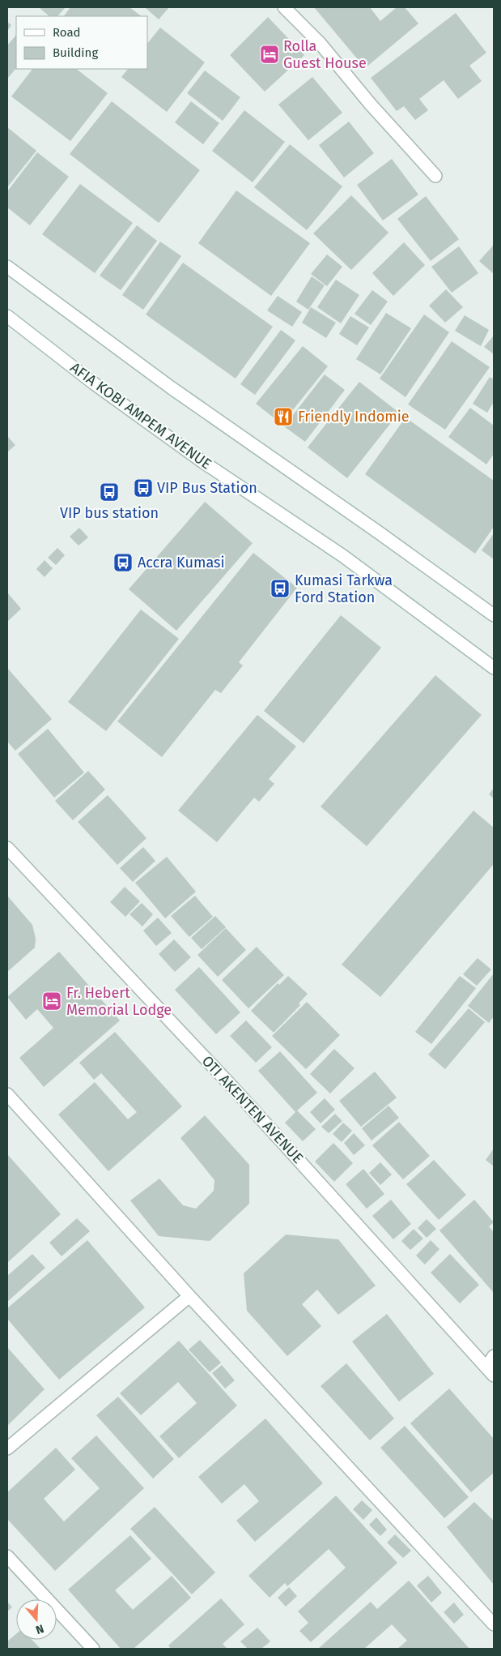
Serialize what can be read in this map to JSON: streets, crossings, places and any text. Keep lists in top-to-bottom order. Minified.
{"streets":{"street":["AFIA KOBI AMPEM AVENUE","OTI AKENTEN AVENUE"]},"places":{"hotel":["Rolla Guest House","Fr. Hebert Memorial Lodge"],"restaurant":["Friendly Indomie"],"bus stop":["VIP Bus Station","VIP bus station","Accra Kumasi","Kumasi Tarkwa Ford Station"]},"legend":["Road","Building"],"north":"bottom"}
